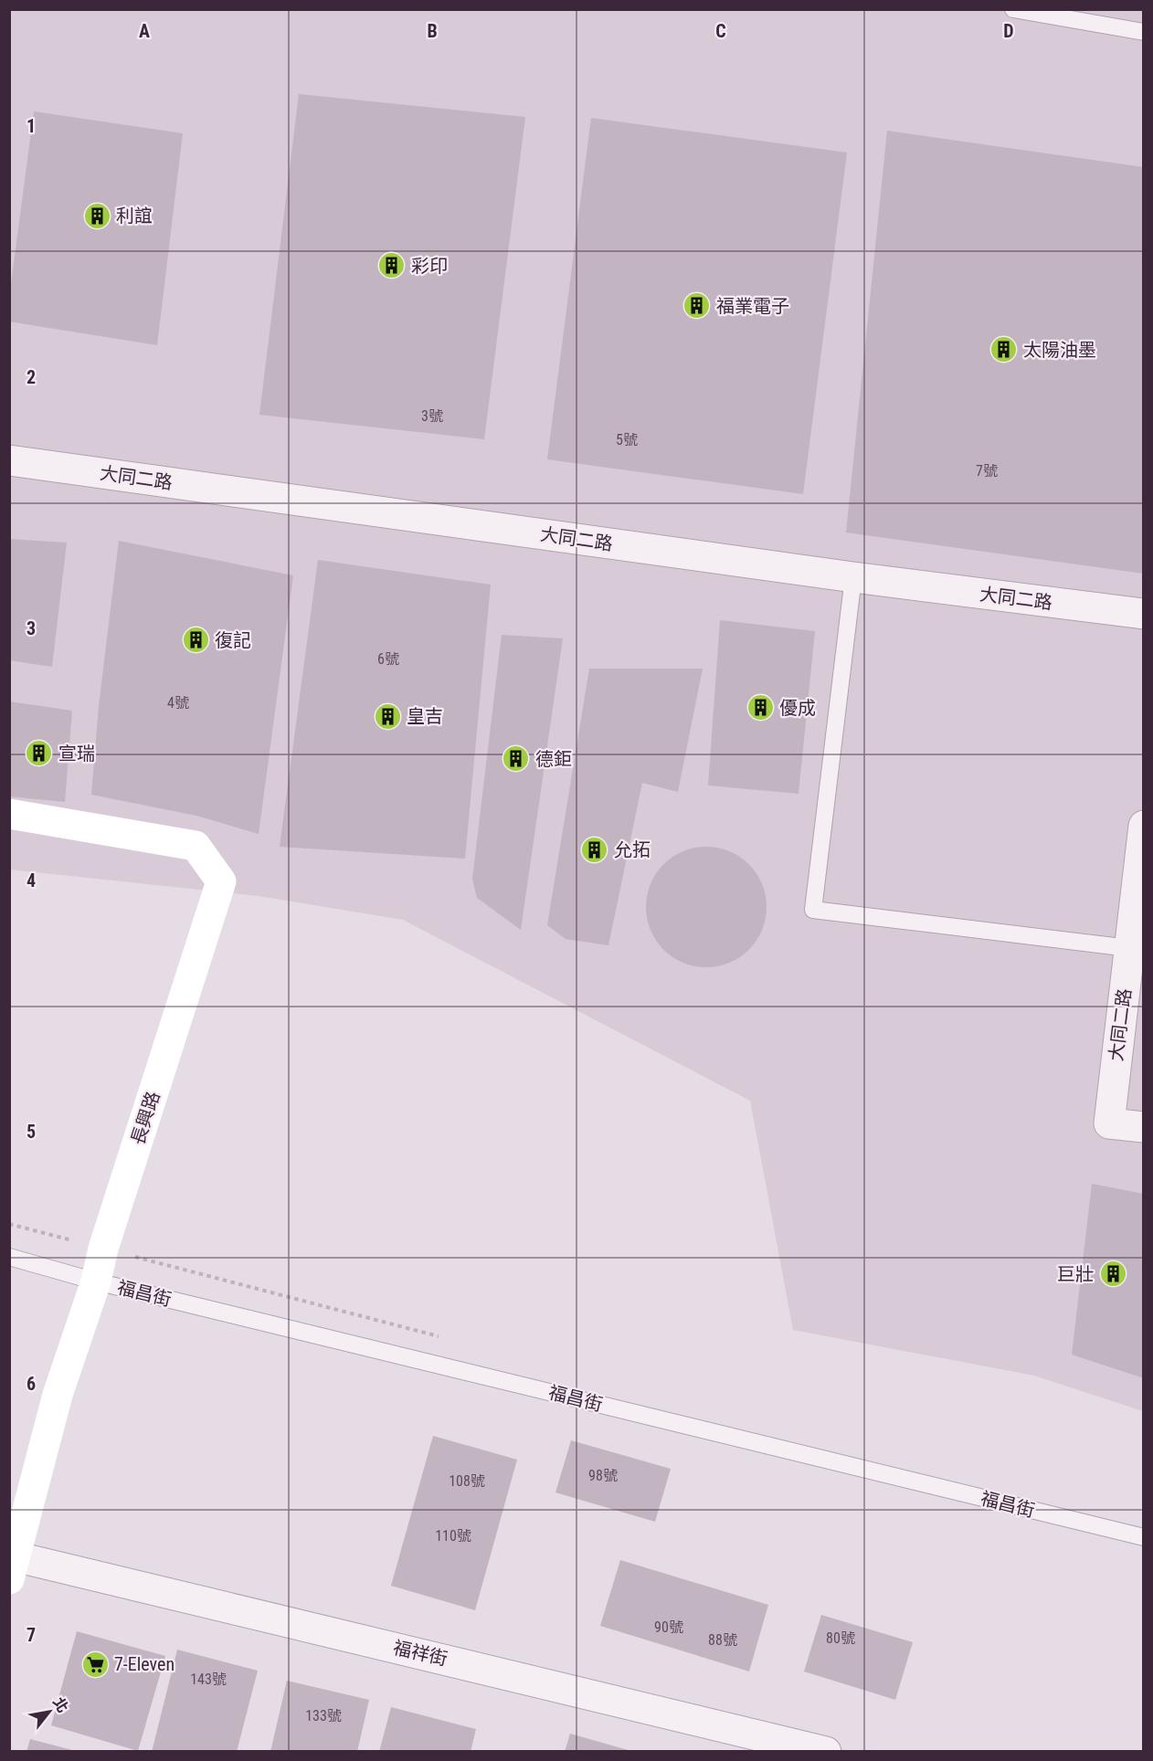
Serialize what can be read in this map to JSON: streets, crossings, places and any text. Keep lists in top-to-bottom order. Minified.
{"streets":{"street":["大同二路","長興路","福祥街"],"lane":["福昌街"]},"crossings":[["長興路","福昌街"],["長興路","福祥街"]],"places":{"building":["利誼","彩印","福業電子","太陽油墨","復記","優成","皇吉","宣瑞","德鉅","允拓","巨壯"],"supermarket":["7-Eleven"]},"house_numbers":["3號","5號","7號","6號","4號","98號","108號","110號","90號","80號","88號","143號","133號"],"north":"top right","grid":{"columns":["A","B","C","D"],"rows":["1","2","3","4","5","6","7"]}}
